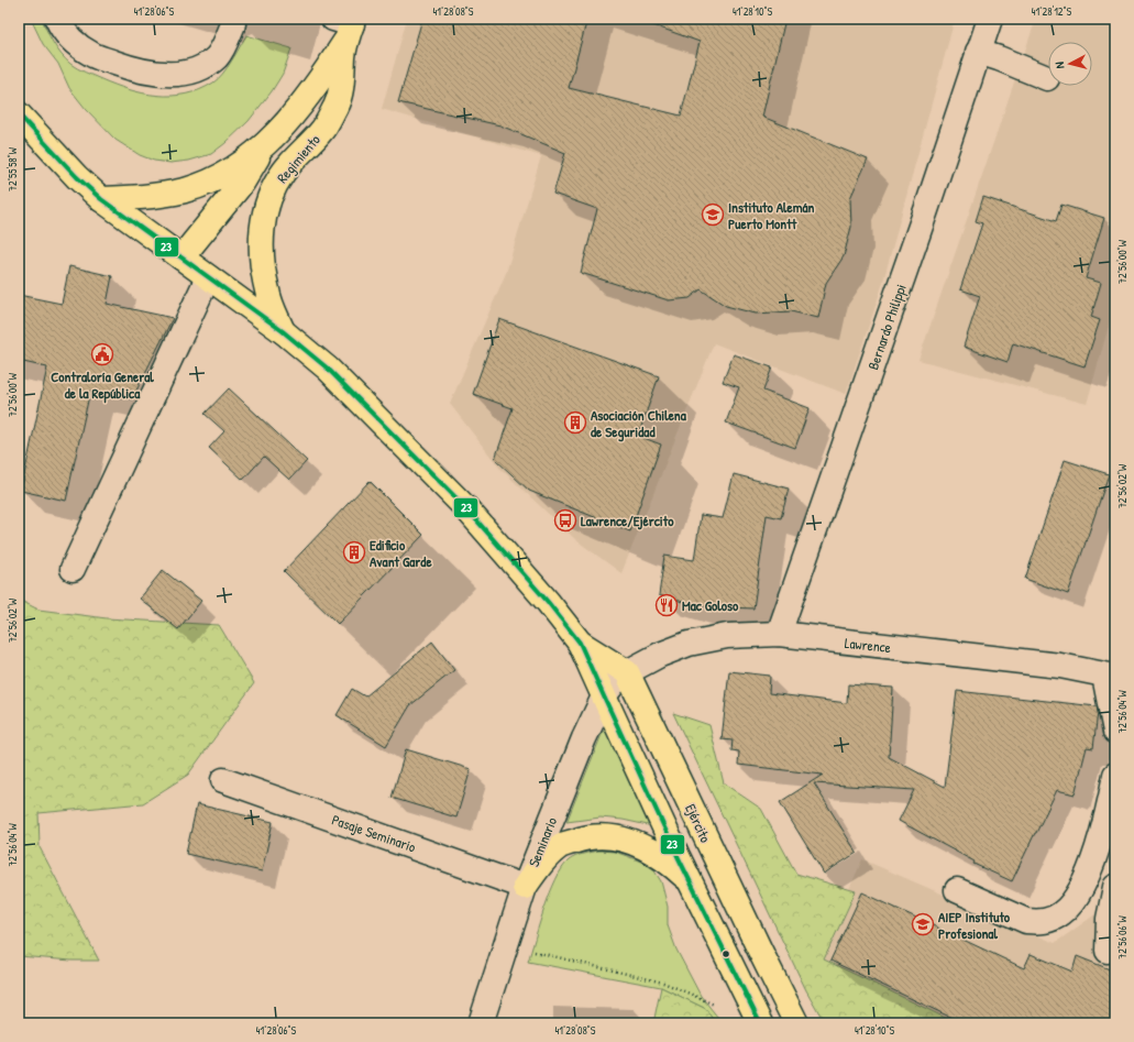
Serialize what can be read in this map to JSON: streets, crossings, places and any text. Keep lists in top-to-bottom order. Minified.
{"streets":{"main road":["Regimiento","Ejército"],"street":["Bernardo Philippi","Lawrence","Pasaje Seminario","Seminario"]},"crossings":[["Bernardo Philippi","Lawrence"],["Lawrence","Ejército"],["Lawrence","Seminario"],["Ejército","Seminario"],["Pasaje Seminario","Seminario"]],"places":{"school or university":["Instituto Alemán Puerto Montt","AIEP Instituto Profesional"],"public building":["Contraloría General de la República"],"building":["Asociación Chilena de Seguridad","Edificio Avant Garde"],"bus stop":["Lawrence/Ejército"],"restaurant":["Mac Goloso"]},"lines":["transit line 23"],"north":"left","coordinates":["41°28'06\"S","41°28'08\"S","41°28'10\"S","41°28'12\"S","72°55'58\"W","72°56'00\"W","72°56'02\"W","72°56'04\"W","72°56'06\"W"]}
